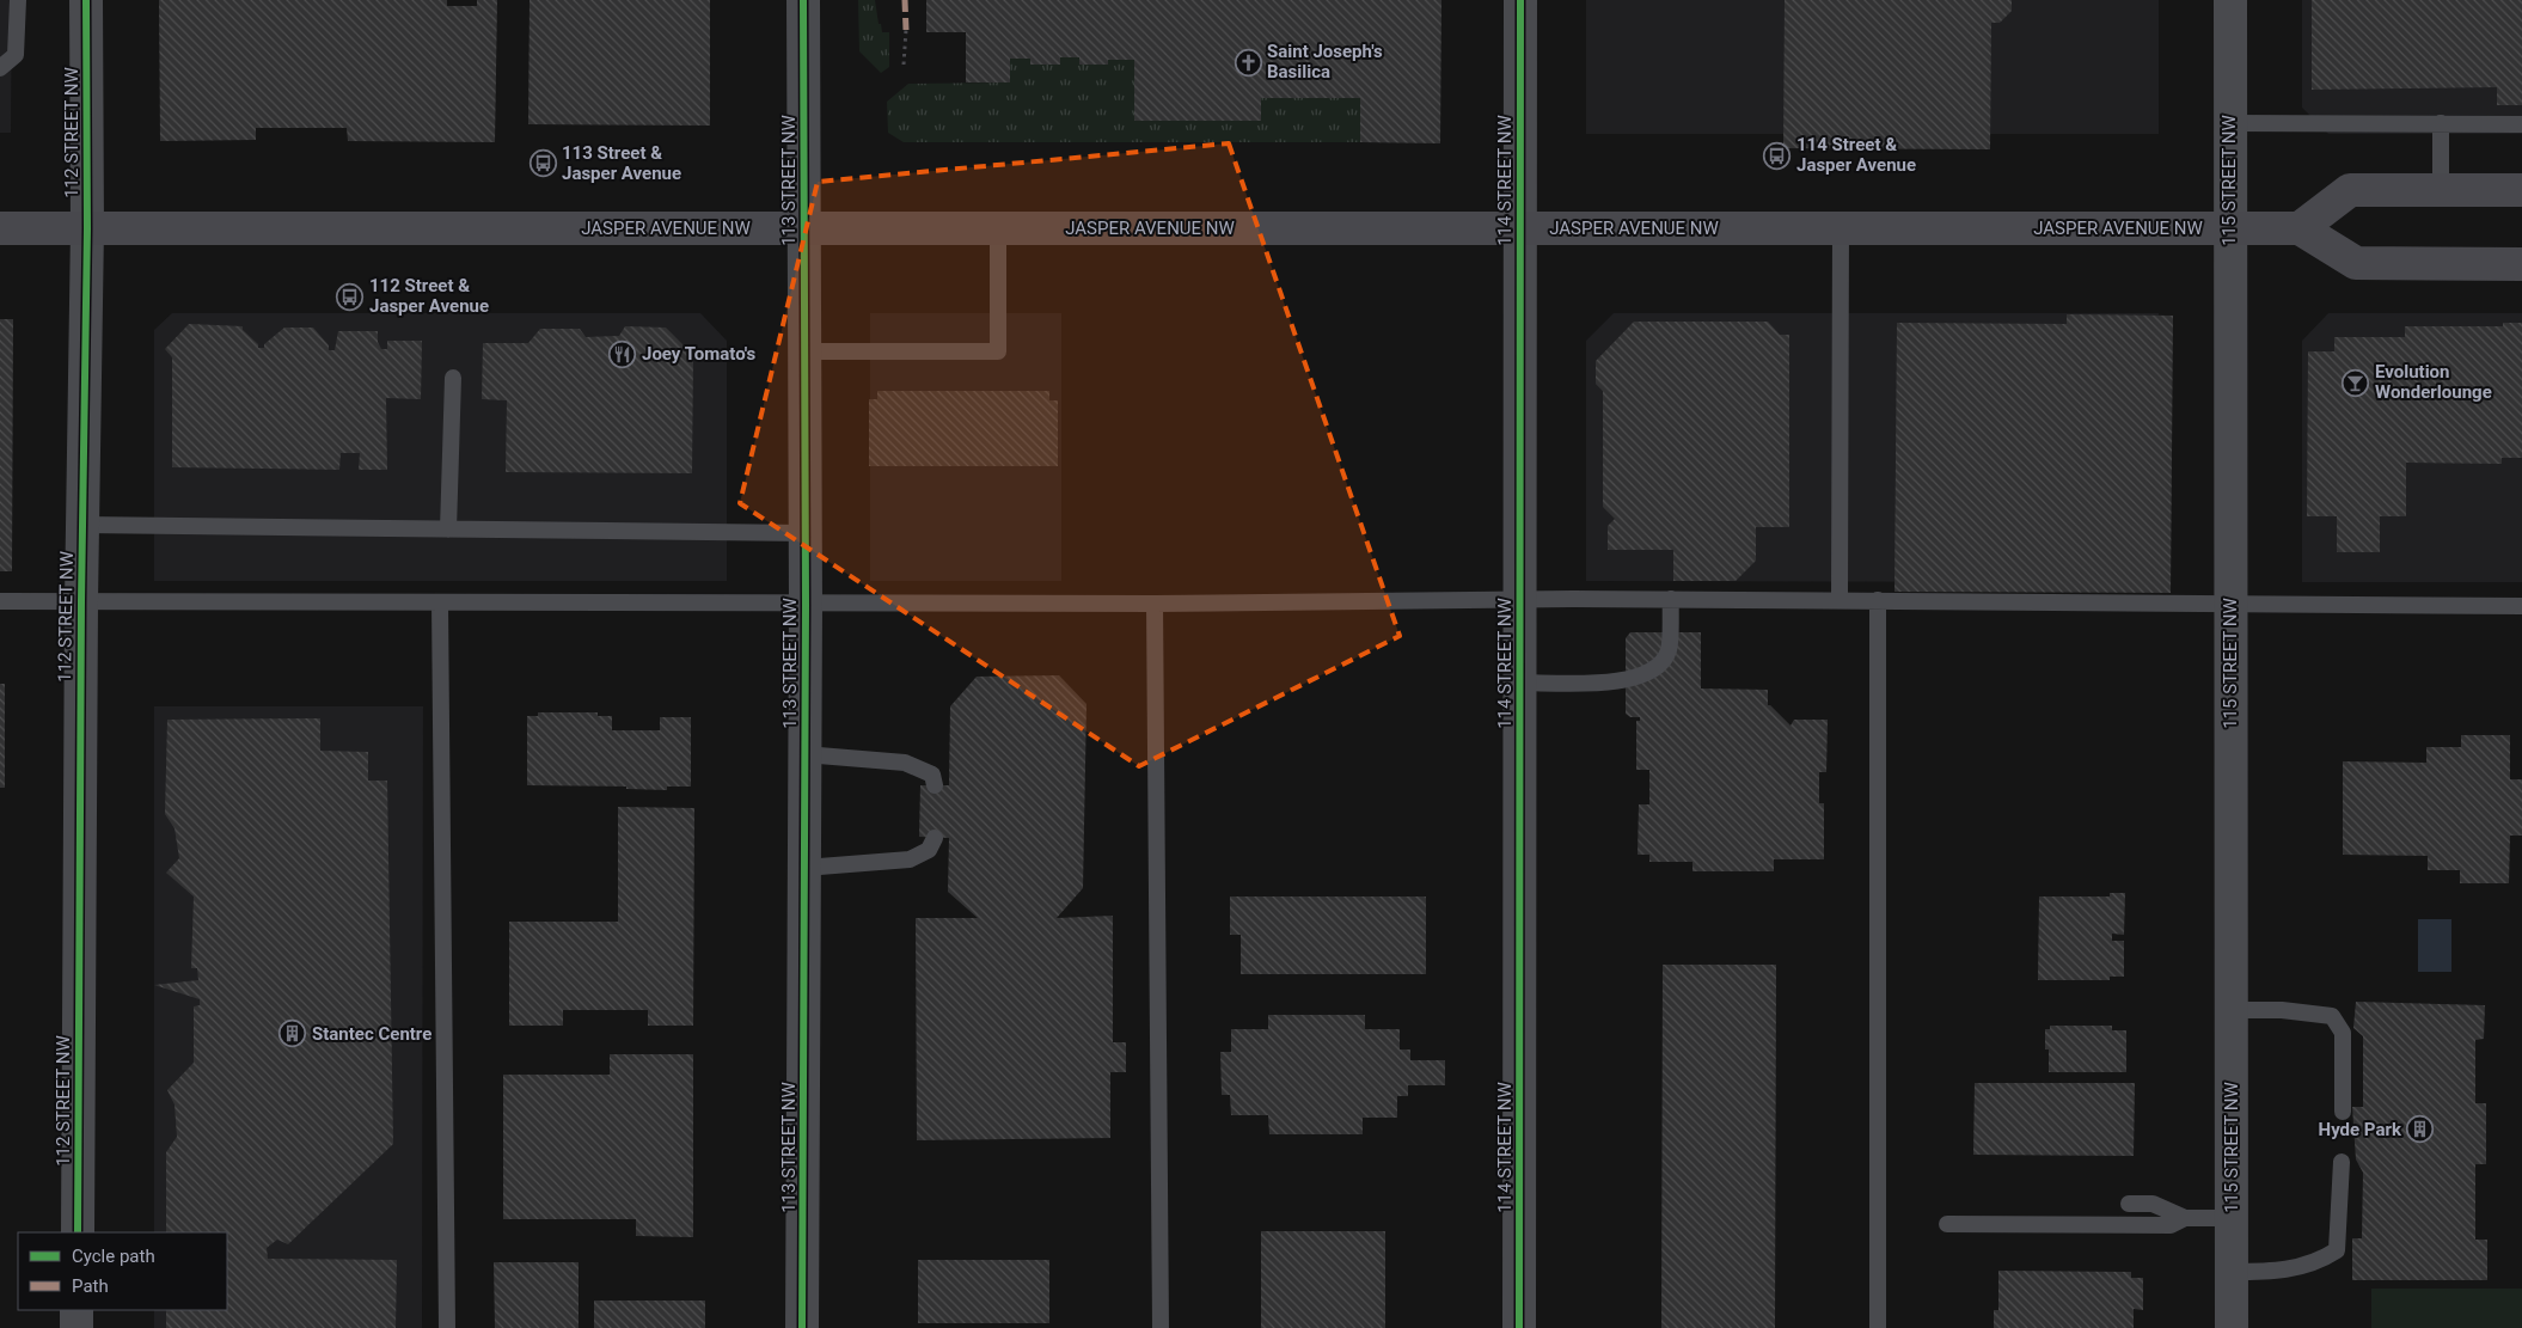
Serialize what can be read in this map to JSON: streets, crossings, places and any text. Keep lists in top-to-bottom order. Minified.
{"streets":{"main road":["JASPER AVENUE NW"],"street":["112 STREET NW","113 STREET NW","114 STREET NW","115 STREET NW"]},"crossings":[["112 STREET NW","JASPER AVENUE NW"],["113 STREET NW","JASPER AVENUE NW"],["114 STREET NW","JASPER AVENUE NW"],["115 STREET NW","JASPER AVENUE NW"]],"places":{"church":["Saint Joseph's Basilica"],"bus stop":["114 Street & Jasper Avenue","113 Street & Jasper Avenue","112 Street & Jasper Avenue"],"restaurant":["Joey Tomato's"],"bar":["Evolution Wonderlounge"],"building":["Stantec Centre","Hyde Park"]},"legend":["Cycle path","Path"]}
